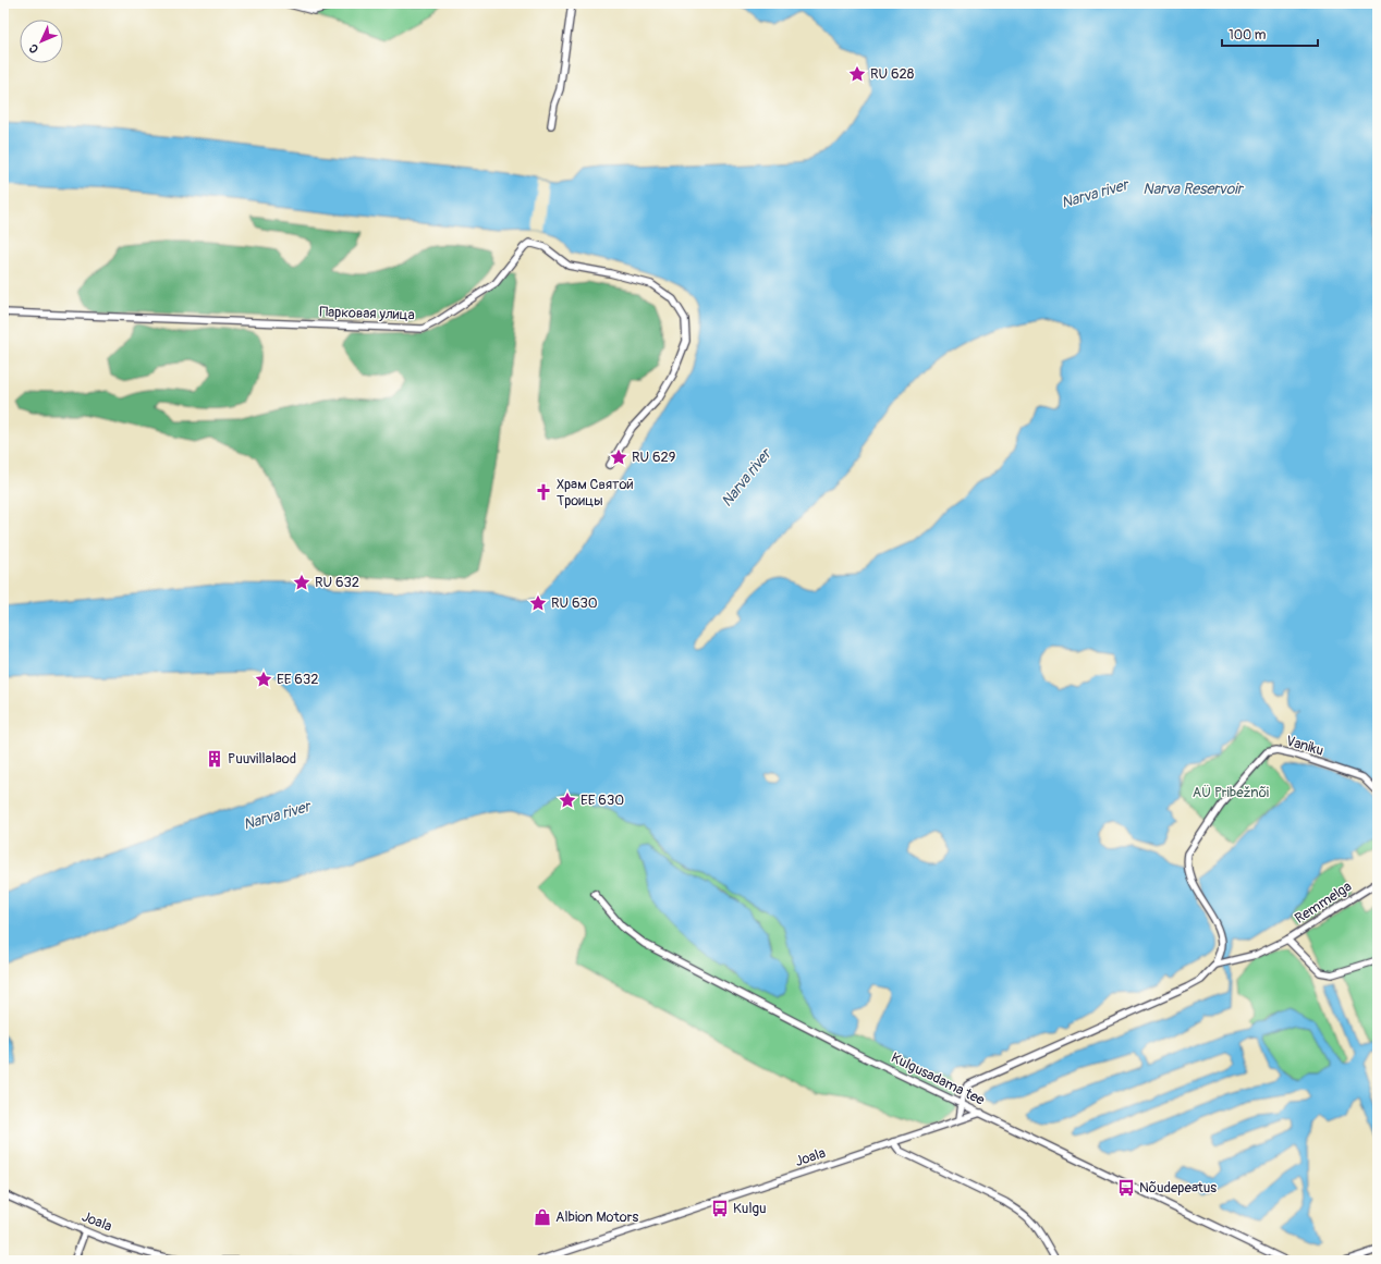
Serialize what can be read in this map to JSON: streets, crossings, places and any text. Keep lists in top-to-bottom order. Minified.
{"streets":{"street":["Парковая улица","Vaniku","Remmelga","Kulgusadama tee","Joala"]},"crossings":[["Vaniku","Remmelga"],["Kulgusadama tee","Joala"]],"water":["Narva Reservoir","Narva river"],"parks":["AÜ Pribežnõi"],"places":{"place":["RU 628","RU 629","RU 632","RU 630","EE 632","EE 630"],"church":["Храм Святой Троицы"],"building":["Puuvillalaod"],"bus stop":["Nõudepeatus","Kulgu"],"shop":["Albion Motors"]},"scale_bar":"100 m","north":"bottom left"}
